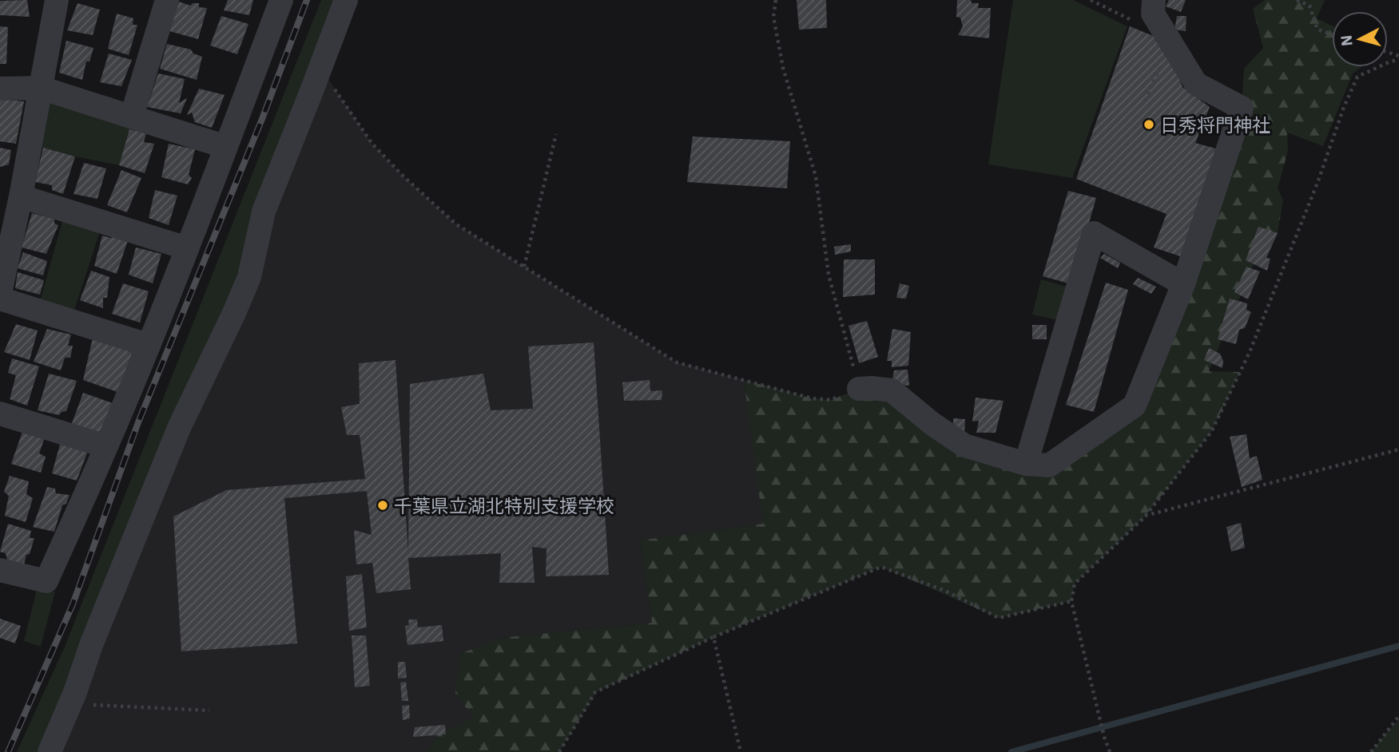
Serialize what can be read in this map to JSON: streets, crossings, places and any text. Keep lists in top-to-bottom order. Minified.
{"places":["日秀将門神社","千葉県立湖北特別支援学校"],"north":"left"}
